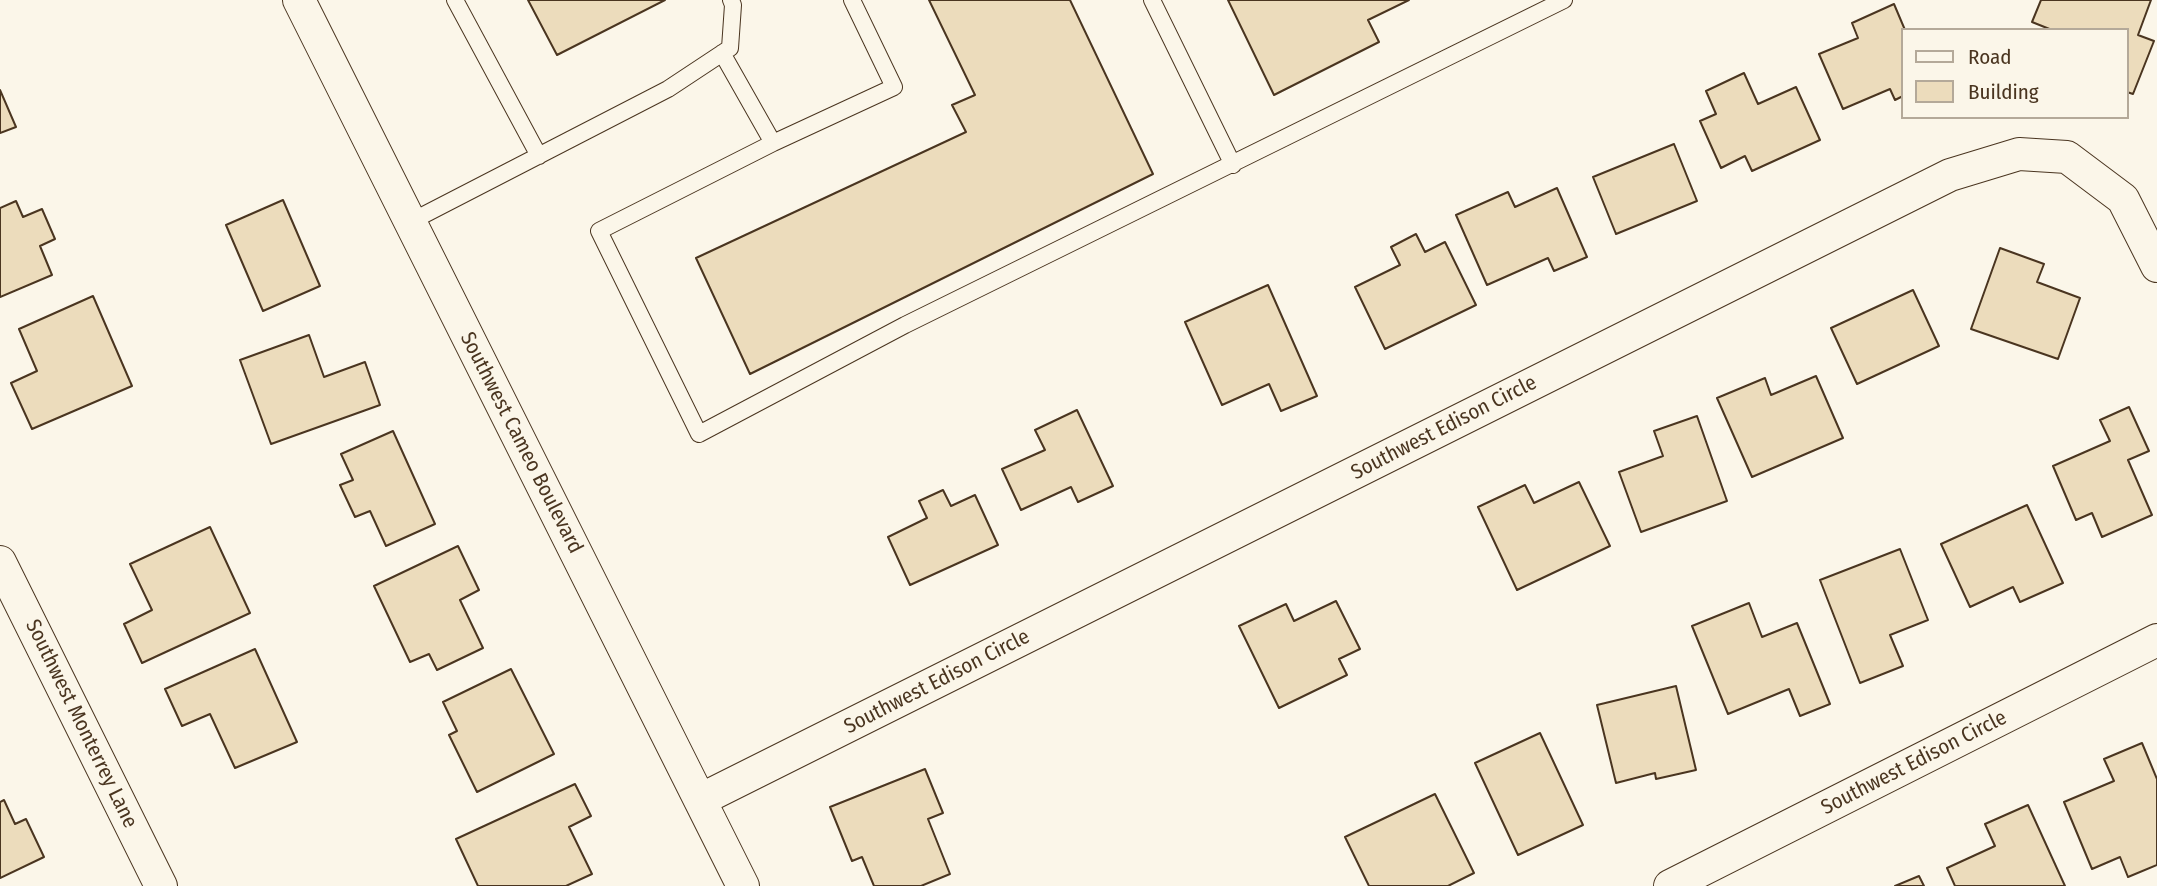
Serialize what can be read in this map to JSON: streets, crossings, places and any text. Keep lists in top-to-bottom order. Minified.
{"streets":{"street":["Southwest Edison Circle","Southwest Cameo Boulevard","Southwest Monterrey Lane"]},"crossings":[["Southwest Edison Circle","Southwest Cameo Boulevard"]],"legend":["Road","Building"]}
